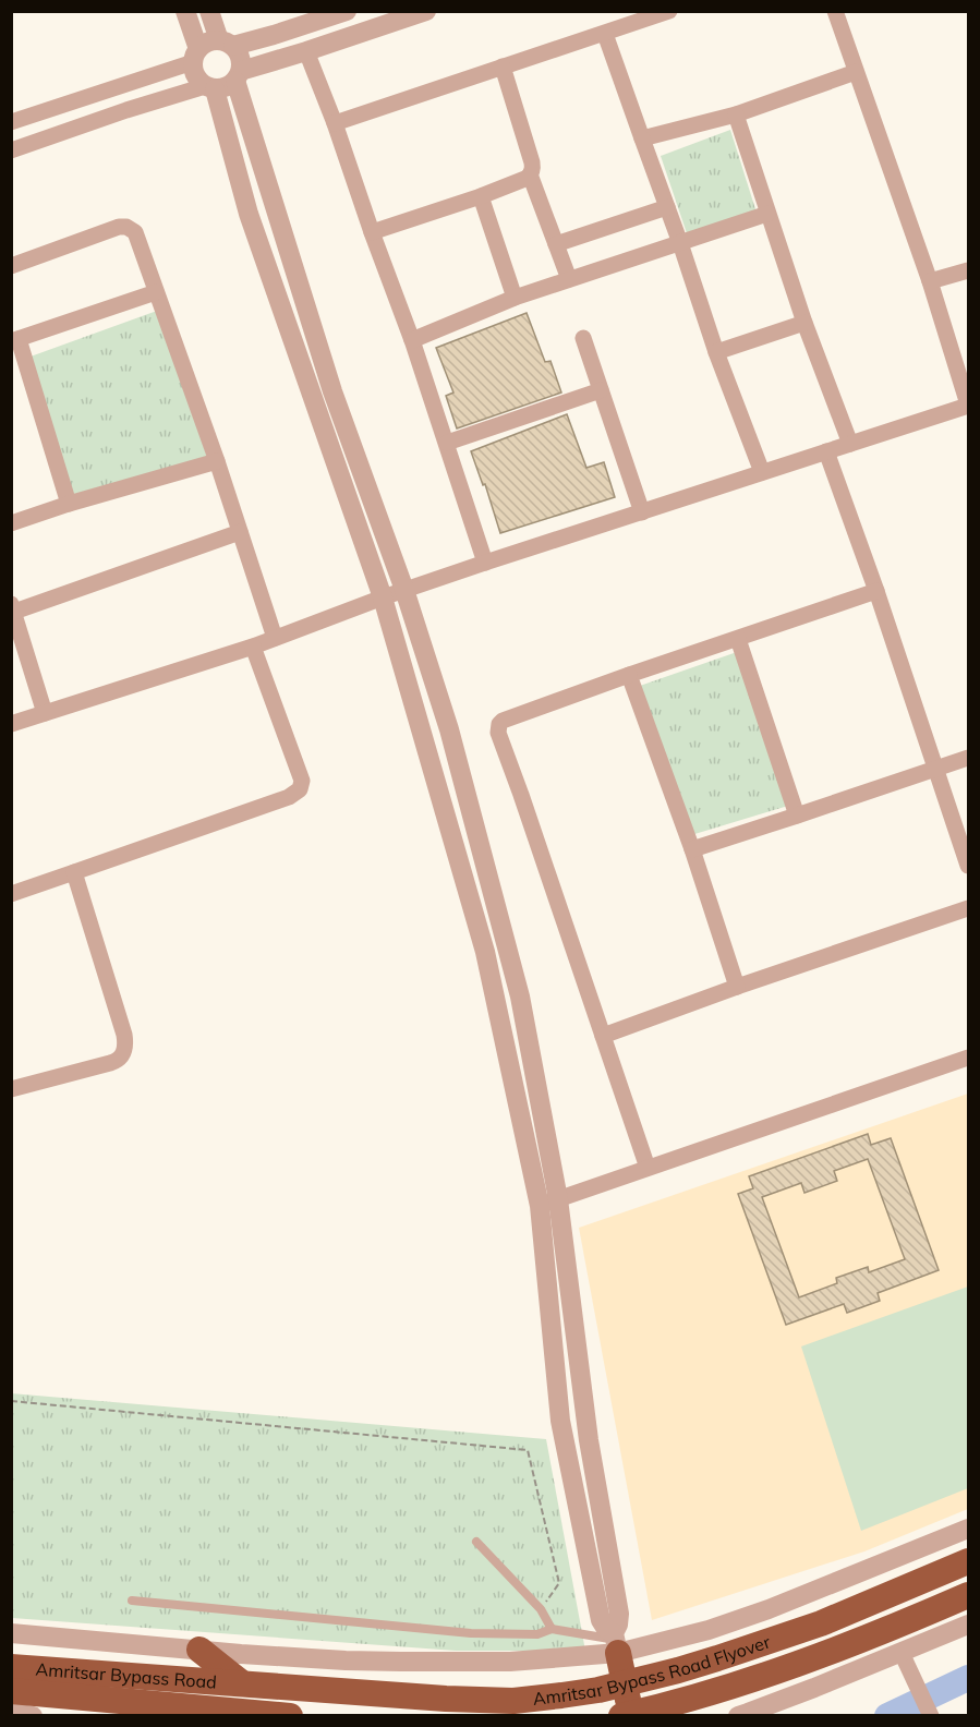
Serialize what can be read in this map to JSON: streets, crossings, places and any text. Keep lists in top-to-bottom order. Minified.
{"streets":{"highway":["Amritsar Bypass Road Flyover","Amritsar Bypass Road"]},"crossings":[["Amritsar Bypass Road Flyover","Amritsar Bypass Road"]]}
